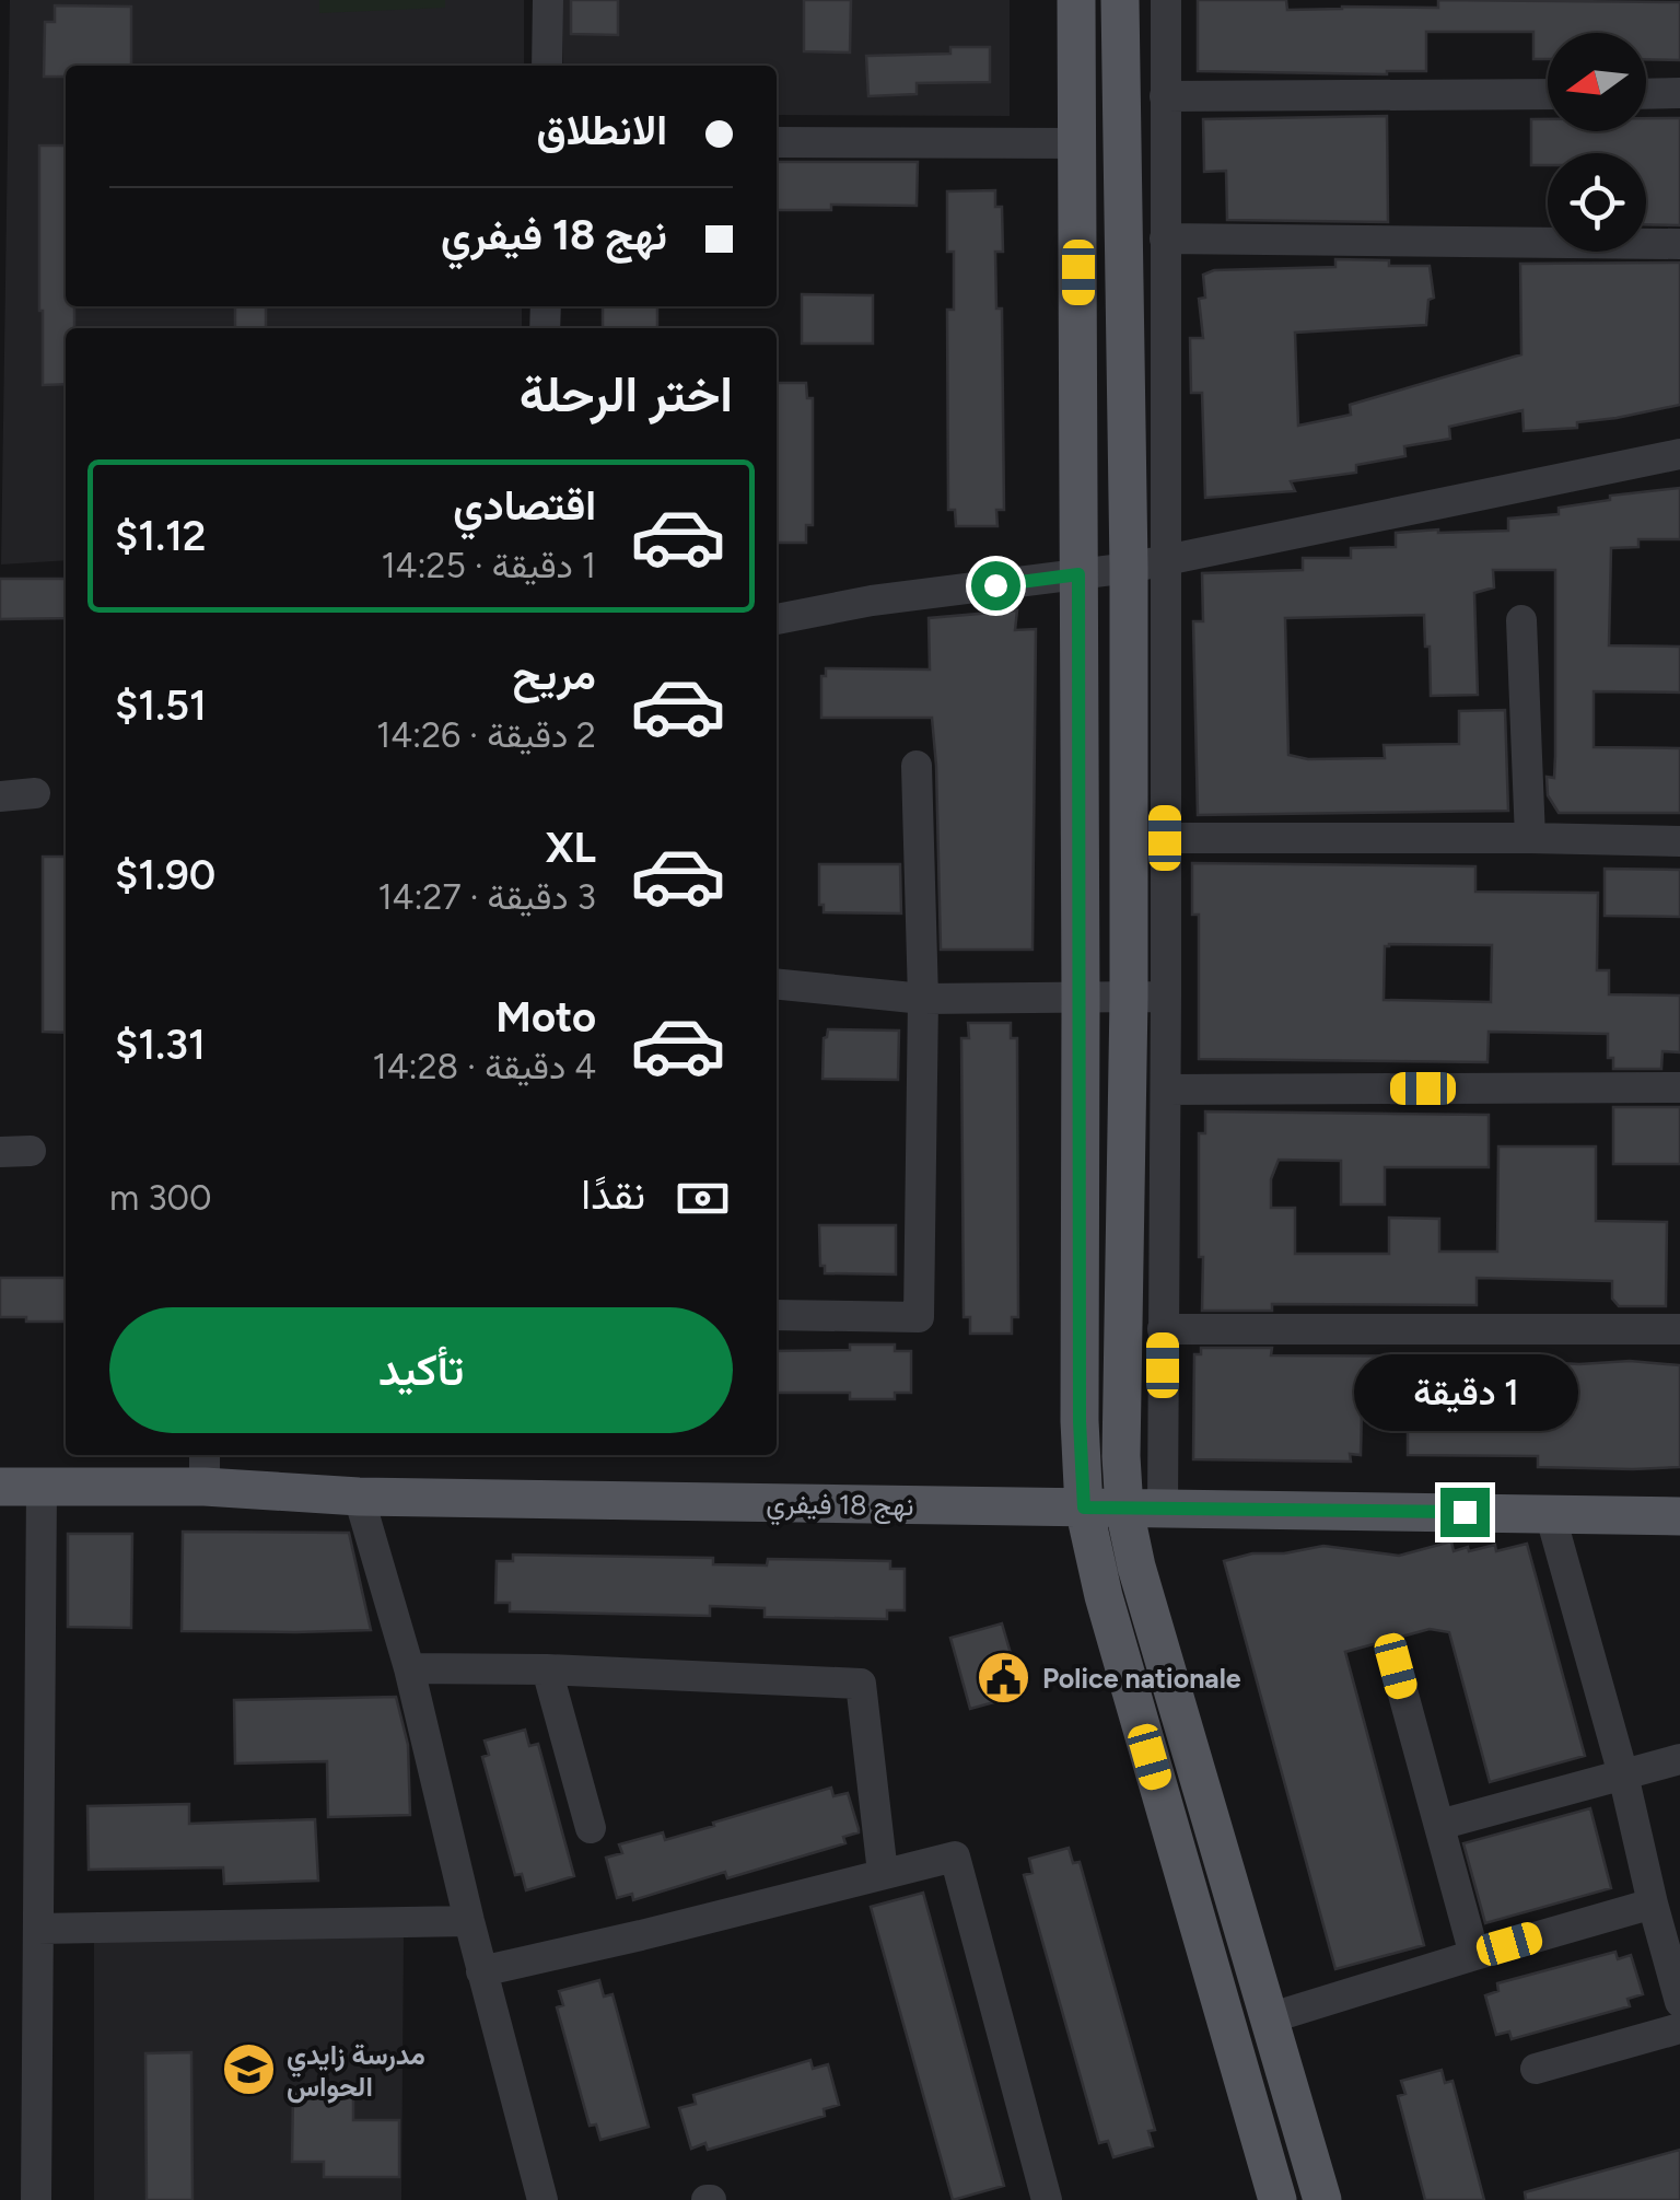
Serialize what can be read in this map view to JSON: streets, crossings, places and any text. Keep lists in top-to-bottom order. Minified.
{"streets":{"main road":["نهج 18 فيفري"]},"places":{"public building":["Police nationale"],"school or university":["مدرسة زايدي الحواس"]},"north":"left","page":{"banner":["الانطلاق","نهج 18 فيفري"],"heading":"اختر الرحلة","list":[{"name":"اقتصادي","note":"1 دقيقة · 14:25","value":"$1.12"},{"name":"مريح","note":"2 دقيقة · 14:26","value":"$1.51"},{"name":"XL","note":"3 دقيقة · 14:27","value":"$1.90"},{"name":"Moto","note":"4 دقيقة · 14:28","value":"$1.31"}],"pay":["نقدًا","300 m"],"buttons":"تأكيد","bubble":"1 دقيقة"}}
